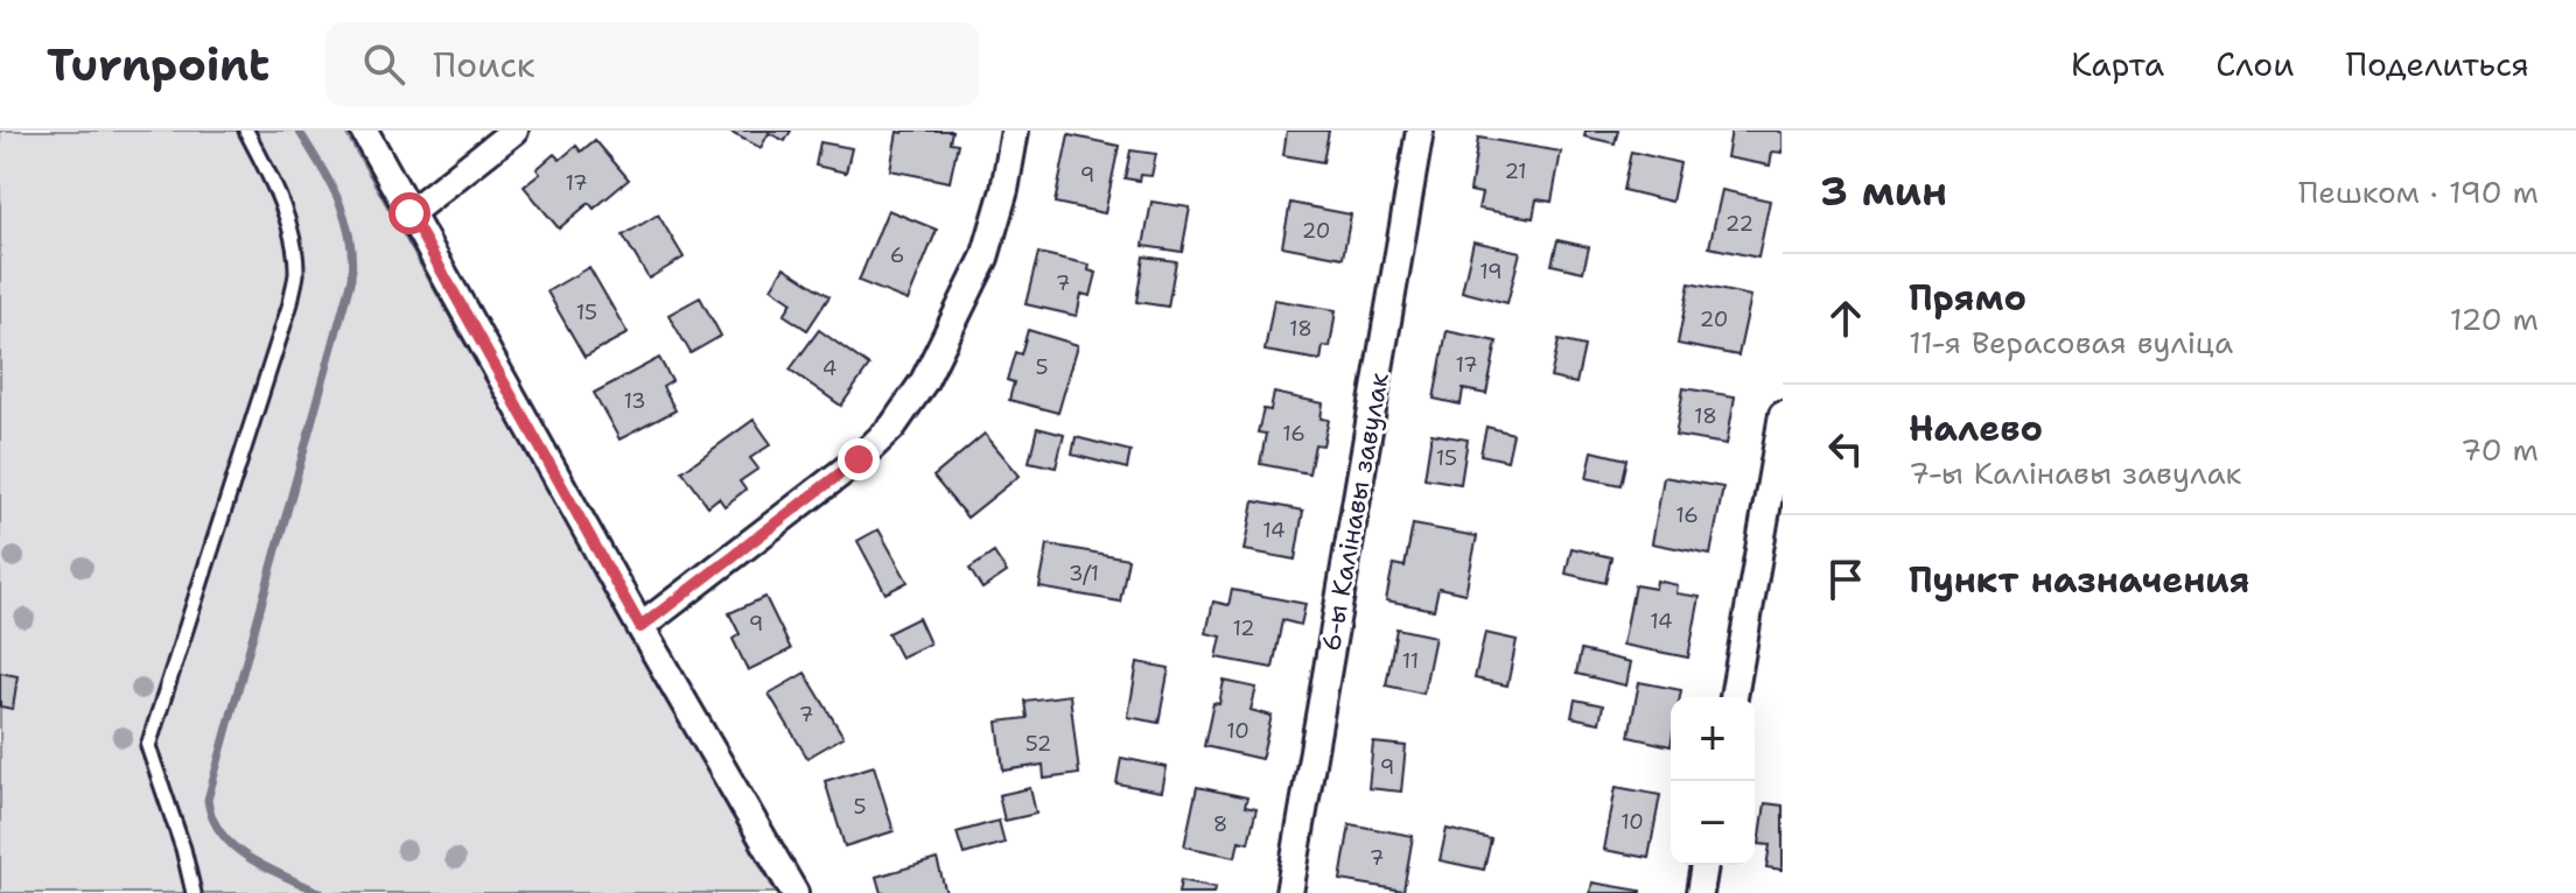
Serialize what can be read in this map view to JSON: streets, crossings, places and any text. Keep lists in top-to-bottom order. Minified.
{"streets":{"street":["6-ы Калінавы завулак"]},"house_numbers":["21","9","17","22","20","6","19","7","15","20","18","17","5","4","13","18","16","15","16","14","3/1","14","9","12","11","7","10","52","9","5","10","8","7"],"page":{"header":"Turnpoint","search":"Поиск","nav":["Карта","Слои","Поделиться"],"heading":["3 мин","Пешком · 190 m"],"list":[["Прямо","11-я Верасовая вуліца","120 m"],["Налево","7-ы Калінавы завулак","70 m"],"Пункт назначения"],"map_buttons":["+","−"]}}
